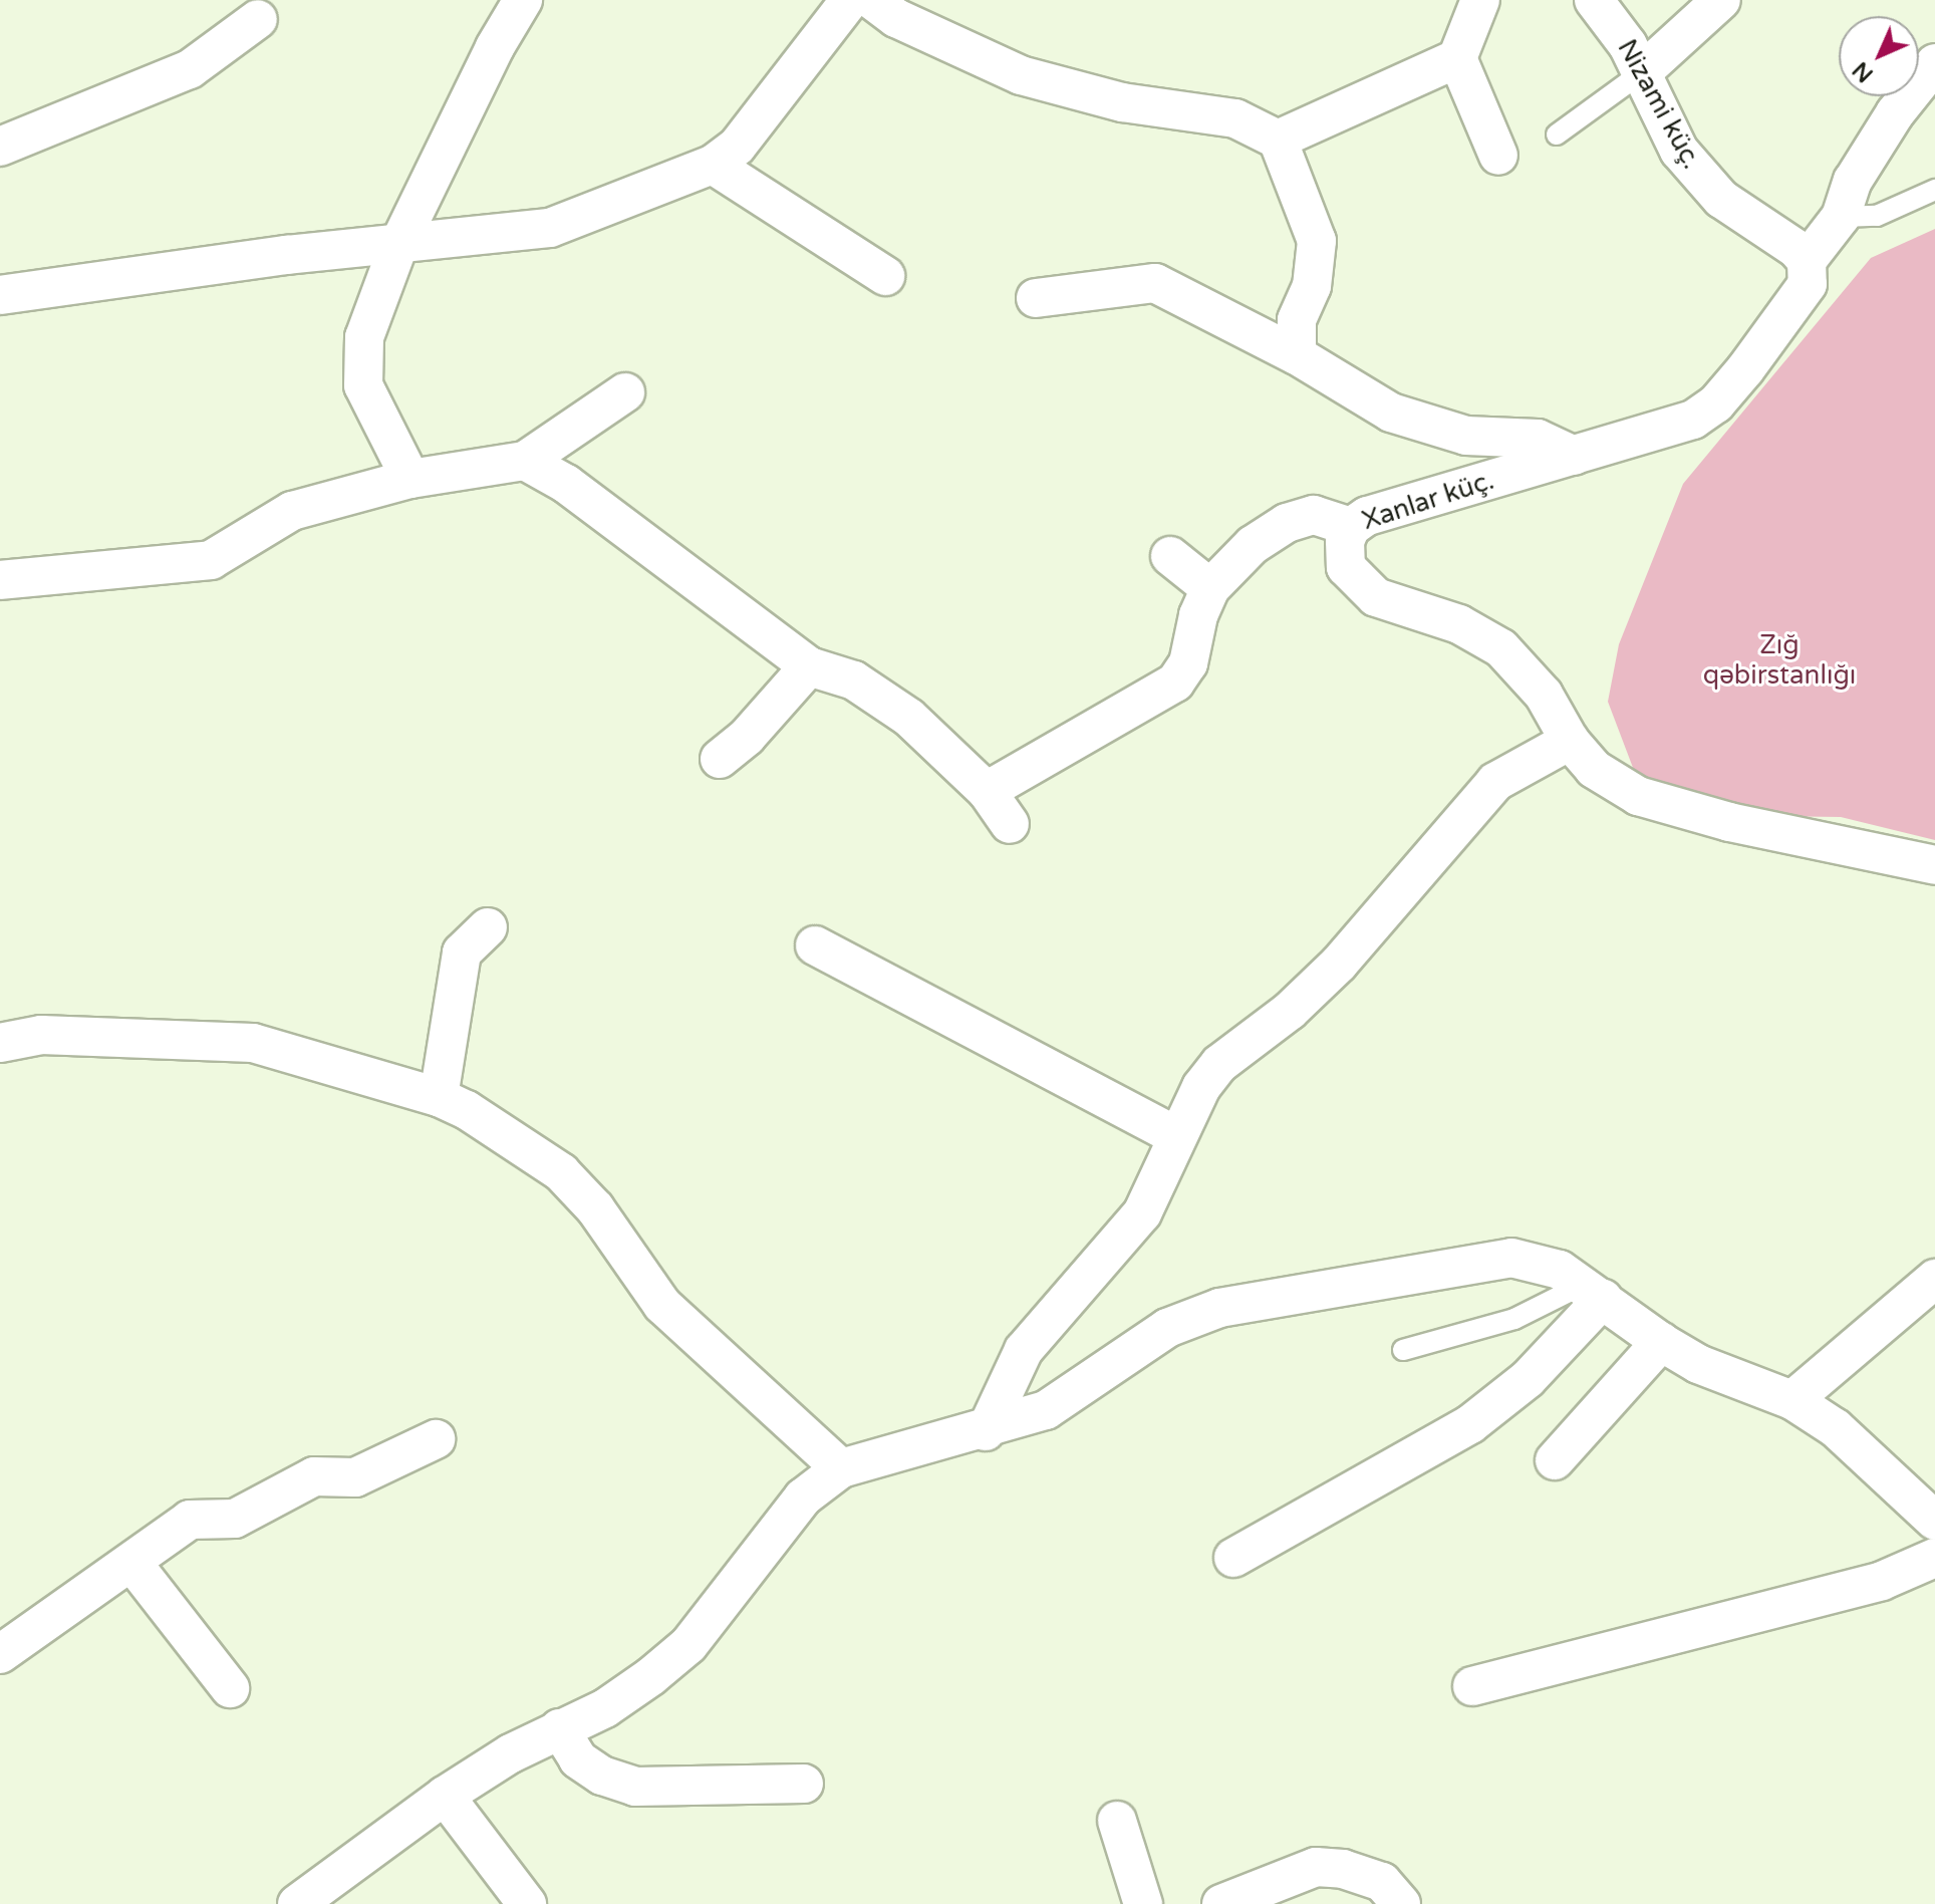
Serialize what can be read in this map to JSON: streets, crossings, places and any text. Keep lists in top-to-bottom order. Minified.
{"streets":{"street":["Nizami küç.","Xanlar küç."]},"crossings":[["Nizami küç.","Xanlar küç."]],"parks":["Zığ qəbirstanlığı"],"north":"bottom left"}
